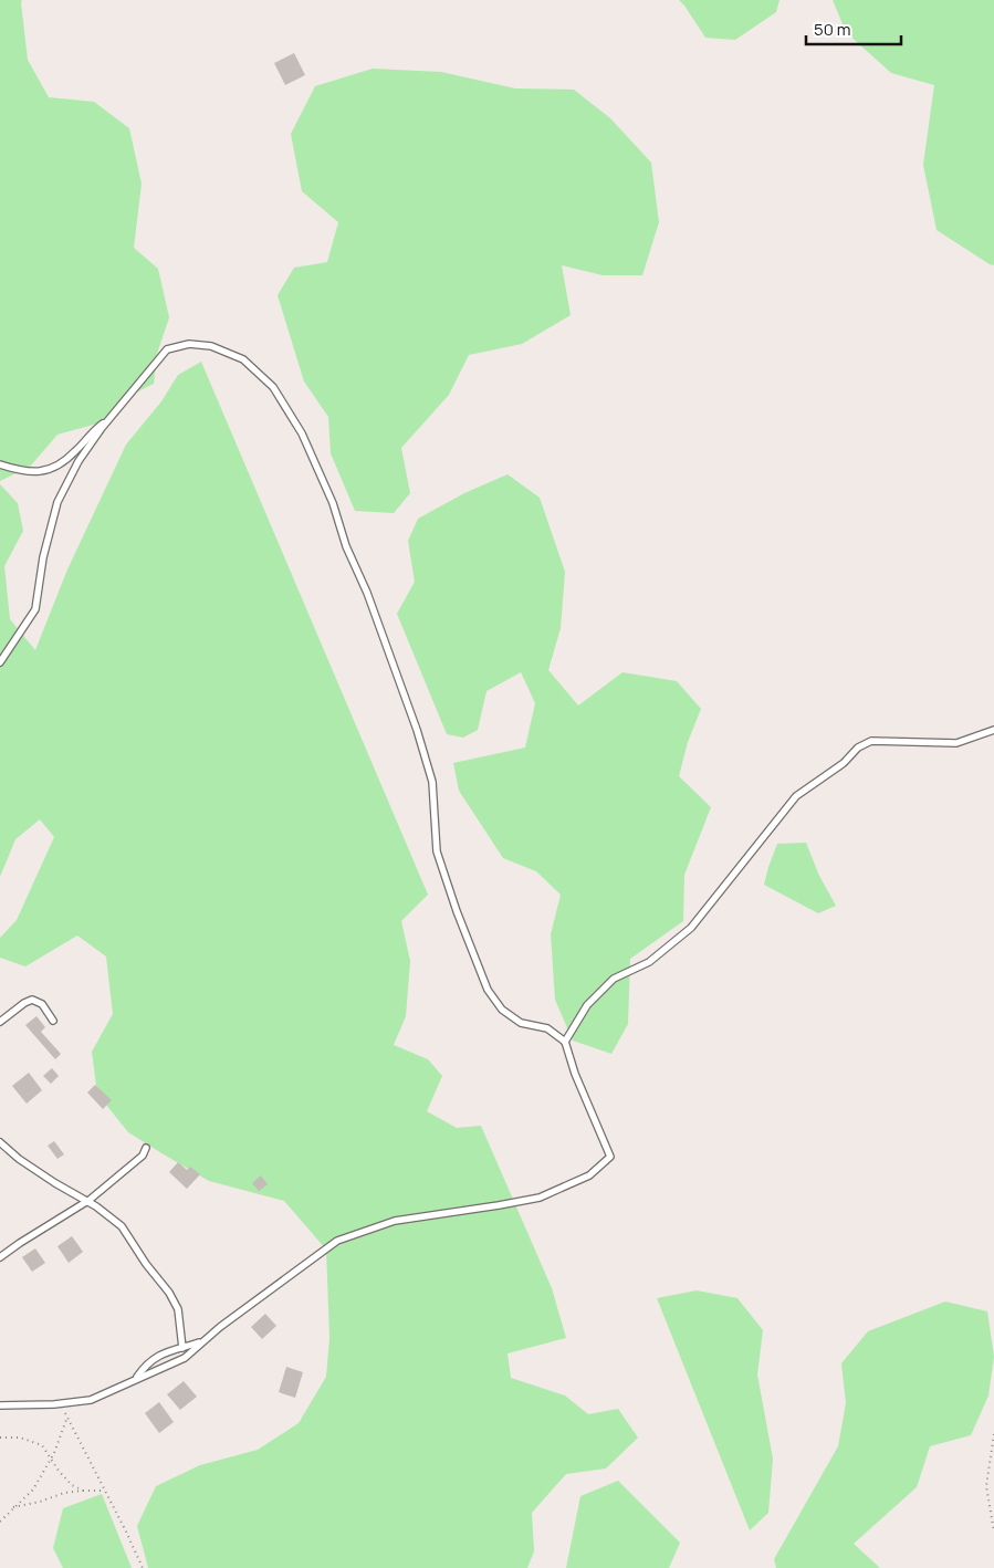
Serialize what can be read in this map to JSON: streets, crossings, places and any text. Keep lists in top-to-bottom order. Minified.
{"scale_bar":"50 m"}
